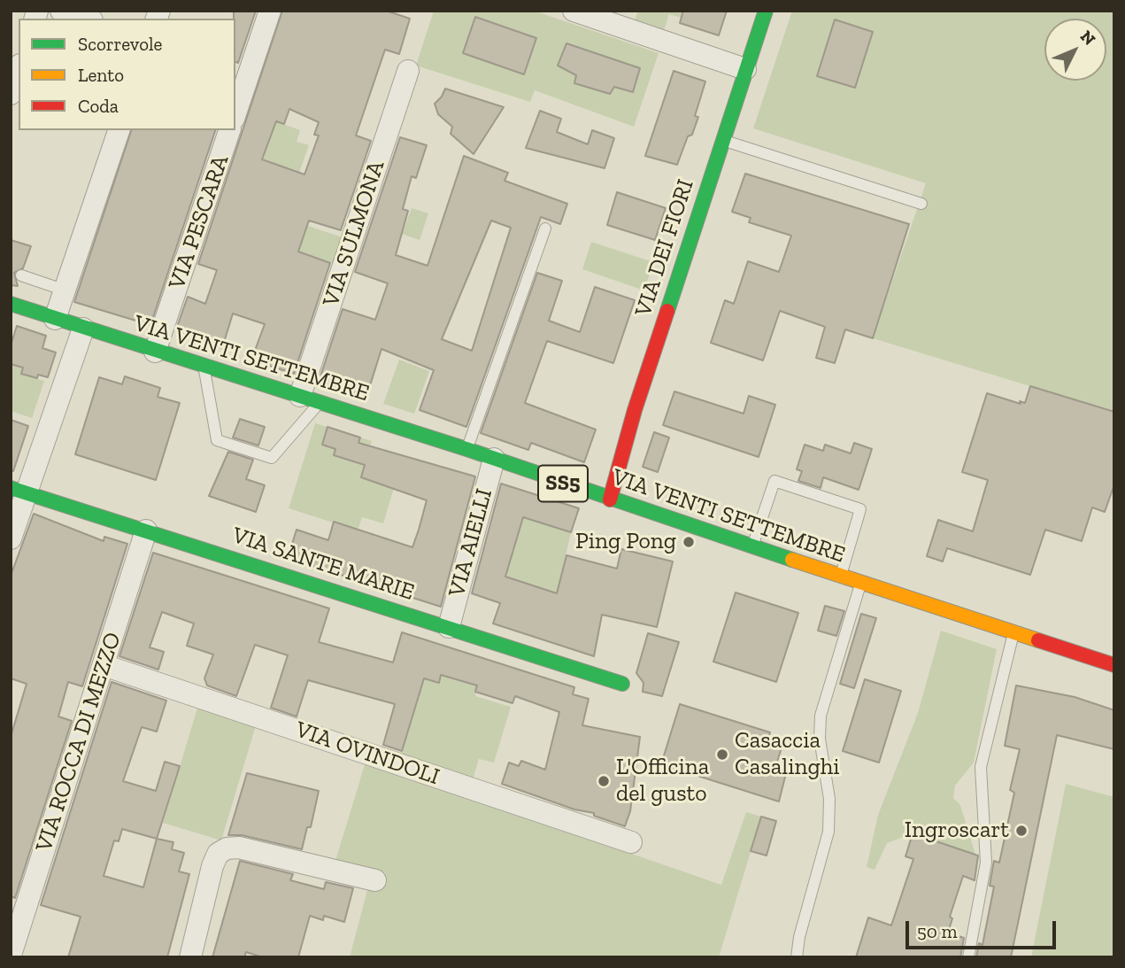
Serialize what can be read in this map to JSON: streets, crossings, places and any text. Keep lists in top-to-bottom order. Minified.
{"streets":{"main road":["VIA DEI FIORI","VIA VENTI SETTEMBRE","SS5","VIA SANTE MARIE"],"street":["VIA PESCARA","VIA SULMONA","VIA AIELLI","VIA ROCCA DI MEZZO","VIA OVINDOLI"]},"crossings":[["VIA PESCARA","VIA VENTI SETTEMBRE"],["VIA SULMONA","VIA VENTI SETTEMBRE"],["VIA DEI FIORI","VIA VENTI SETTEMBRE"],["VIA VENTI SETTEMBRE","VIA AIELLI"],["VIA AIELLI","VIA SANTE MARIE"],["VIA SANTE MARIE","VIA ROCCA DI MEZZO"],["VIA ROCCA DI MEZZO","VIA OVINDOLI"]],"places":["Ping Pong","Casaccia Casalinghi","L'Officina del gusto","Ingroscart"],"legend":["Scorrevole","Lento","Coda"],"scale_bar":"50 m","north":"top right"}
